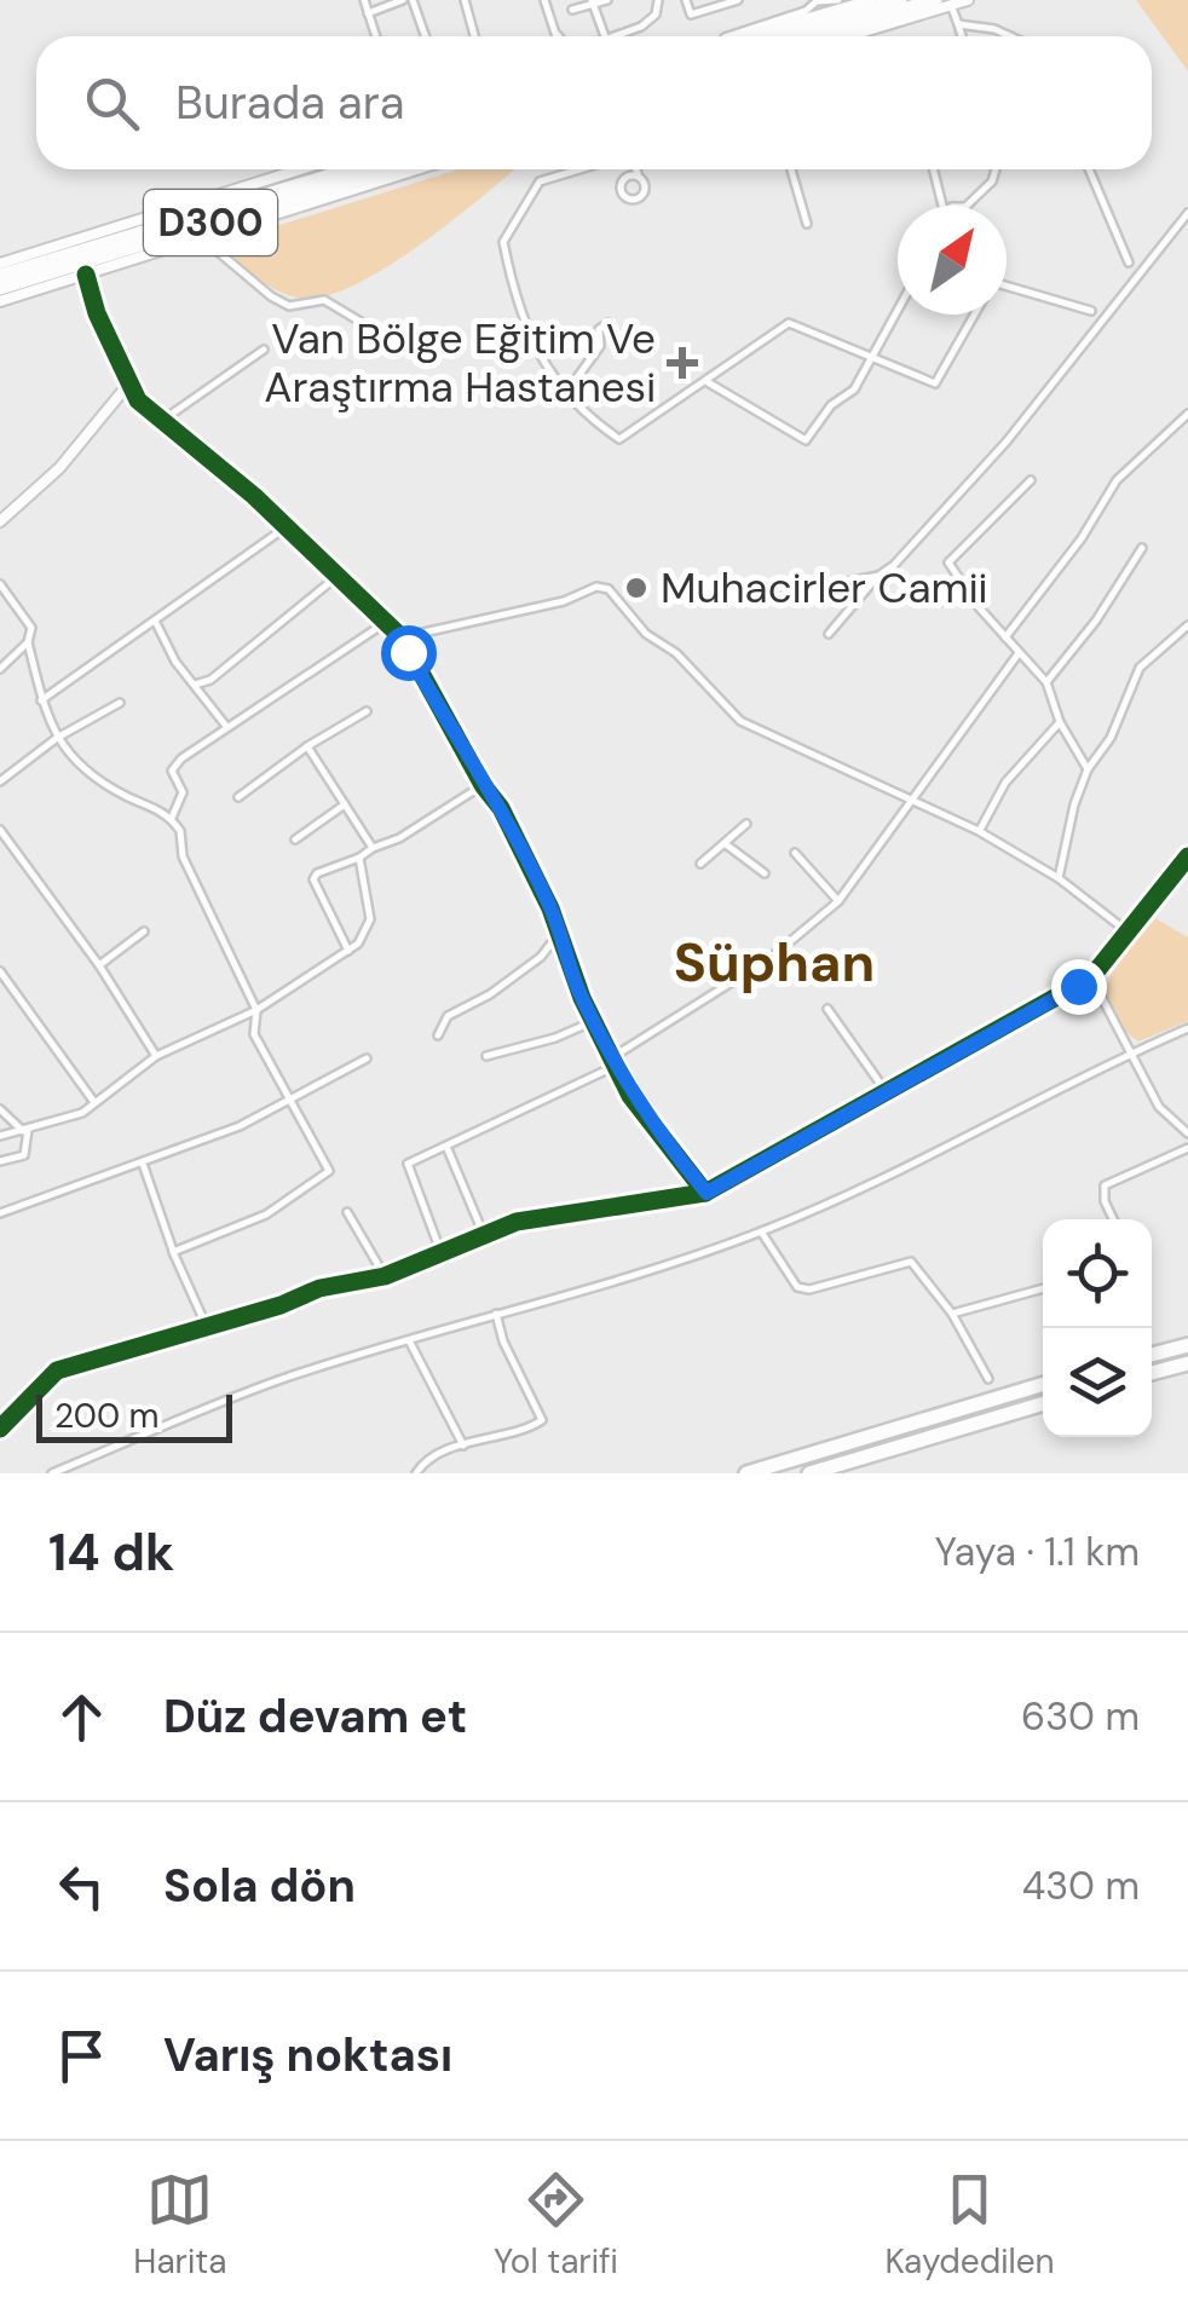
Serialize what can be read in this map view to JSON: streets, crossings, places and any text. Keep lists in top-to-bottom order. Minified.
{"streets":{"highway":["D300"]},"districts":["Süphan"],"places":{"health":["Van Bölge Eğitim Ve Araştırma Hastanesi"],"other":["Muhacirler Camii"]},"scale_bar":"200 m","north":"top right","page":{"search":"Burada ara","scale":"200 m","heading":["14 dk","Yaya · 1.1 km"],"list":[["Düz devam et","630 m"],["Sola dön","430 m"],"Varış noktası"],"nav":["Harita","Yol tarifi","Kaydedilen"]}}
